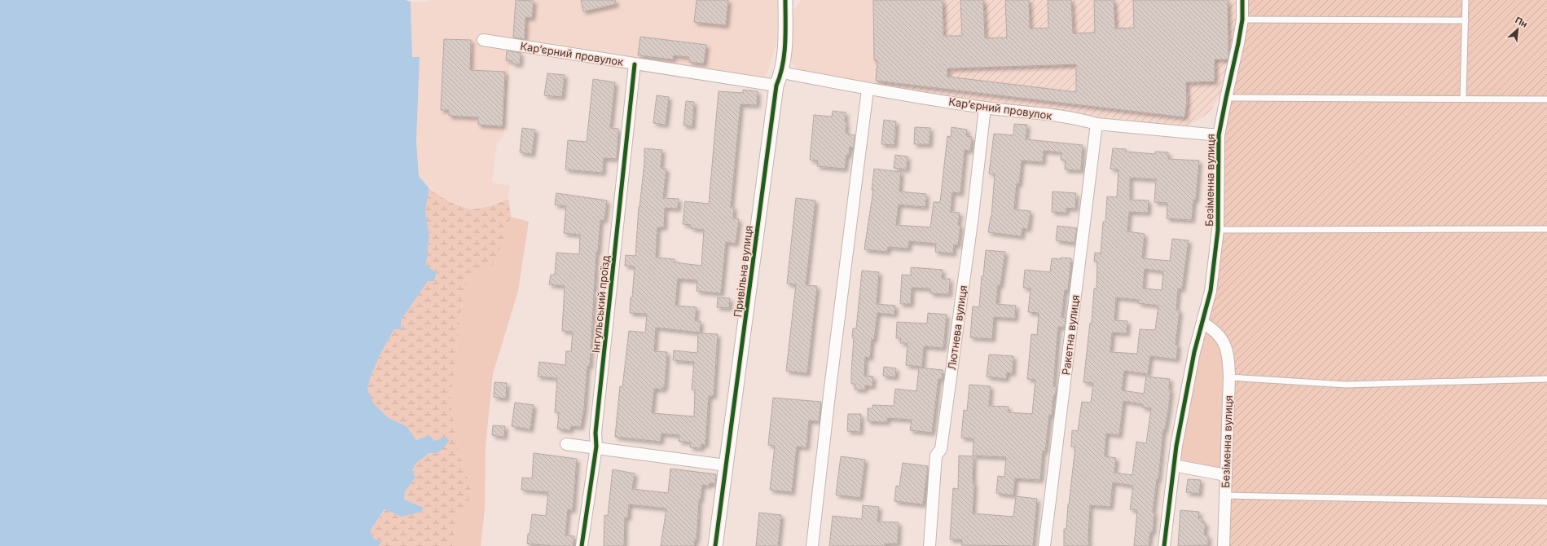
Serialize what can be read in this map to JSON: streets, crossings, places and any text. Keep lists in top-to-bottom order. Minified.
{"streets":{"street":["Карʼєрний провулок","Безіменна вулиця","Привільна вулиця","Інгульський проїзд","Лютнева вулиця","Ракетна вулиця"]},"crossings":[["Карʼєрний провулок","Безіменна вулиця"],["Карʼєрний провулок","Привільна вулиця"],["Карʼєрний провулок","Інгульський проїзд"],["Карʼєрний провулок","Лютнева вулиця"],["Карʼєрний провулок","Ракетна вулиця"]],"north":"top right"}
